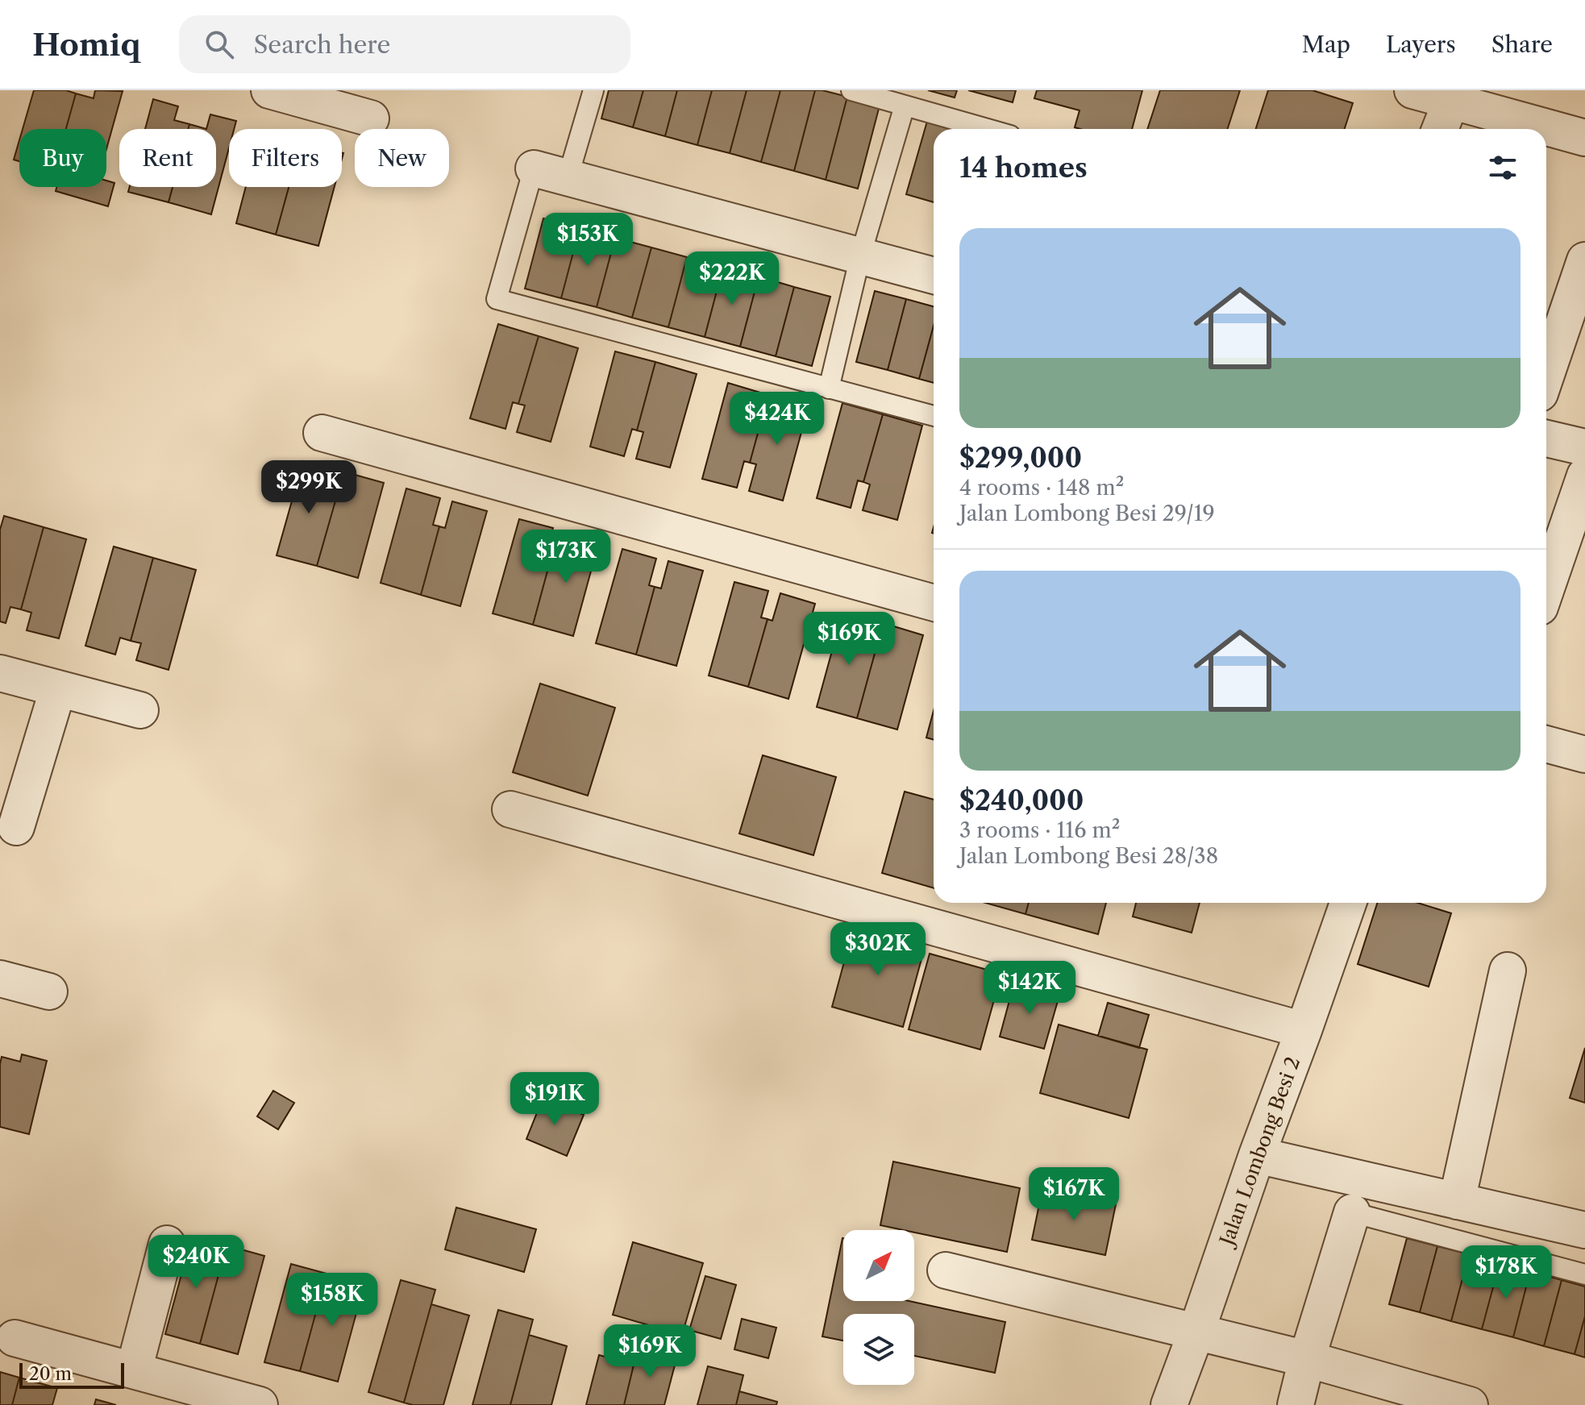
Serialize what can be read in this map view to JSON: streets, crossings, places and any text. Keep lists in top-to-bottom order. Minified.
{"streets":{"street":["Jalan Lombong Besi 2"]},"scale_bar":"20 m","north":"top right","page":{"header":"Homiq","search":"Search here","nav":["Map","Layers","Share"],"chip":["Buy","Rent","Filters","New"],"heading":"14 homes","list":[{"name":"$299,000","note":"4 rooms · 148 m² · Jalan Lombong Besi 29/19"},{"name":"$240,000","note":"3 rooms · 116 m² · Jalan Lombong Besi 28/38"}],"price":["$153K","$222K","$424K","$299K","$173K","$169K","$302K","$142K","$191K","$167K","$240K","$178K","$158K","$169K"],"scale":"20 m"}}
